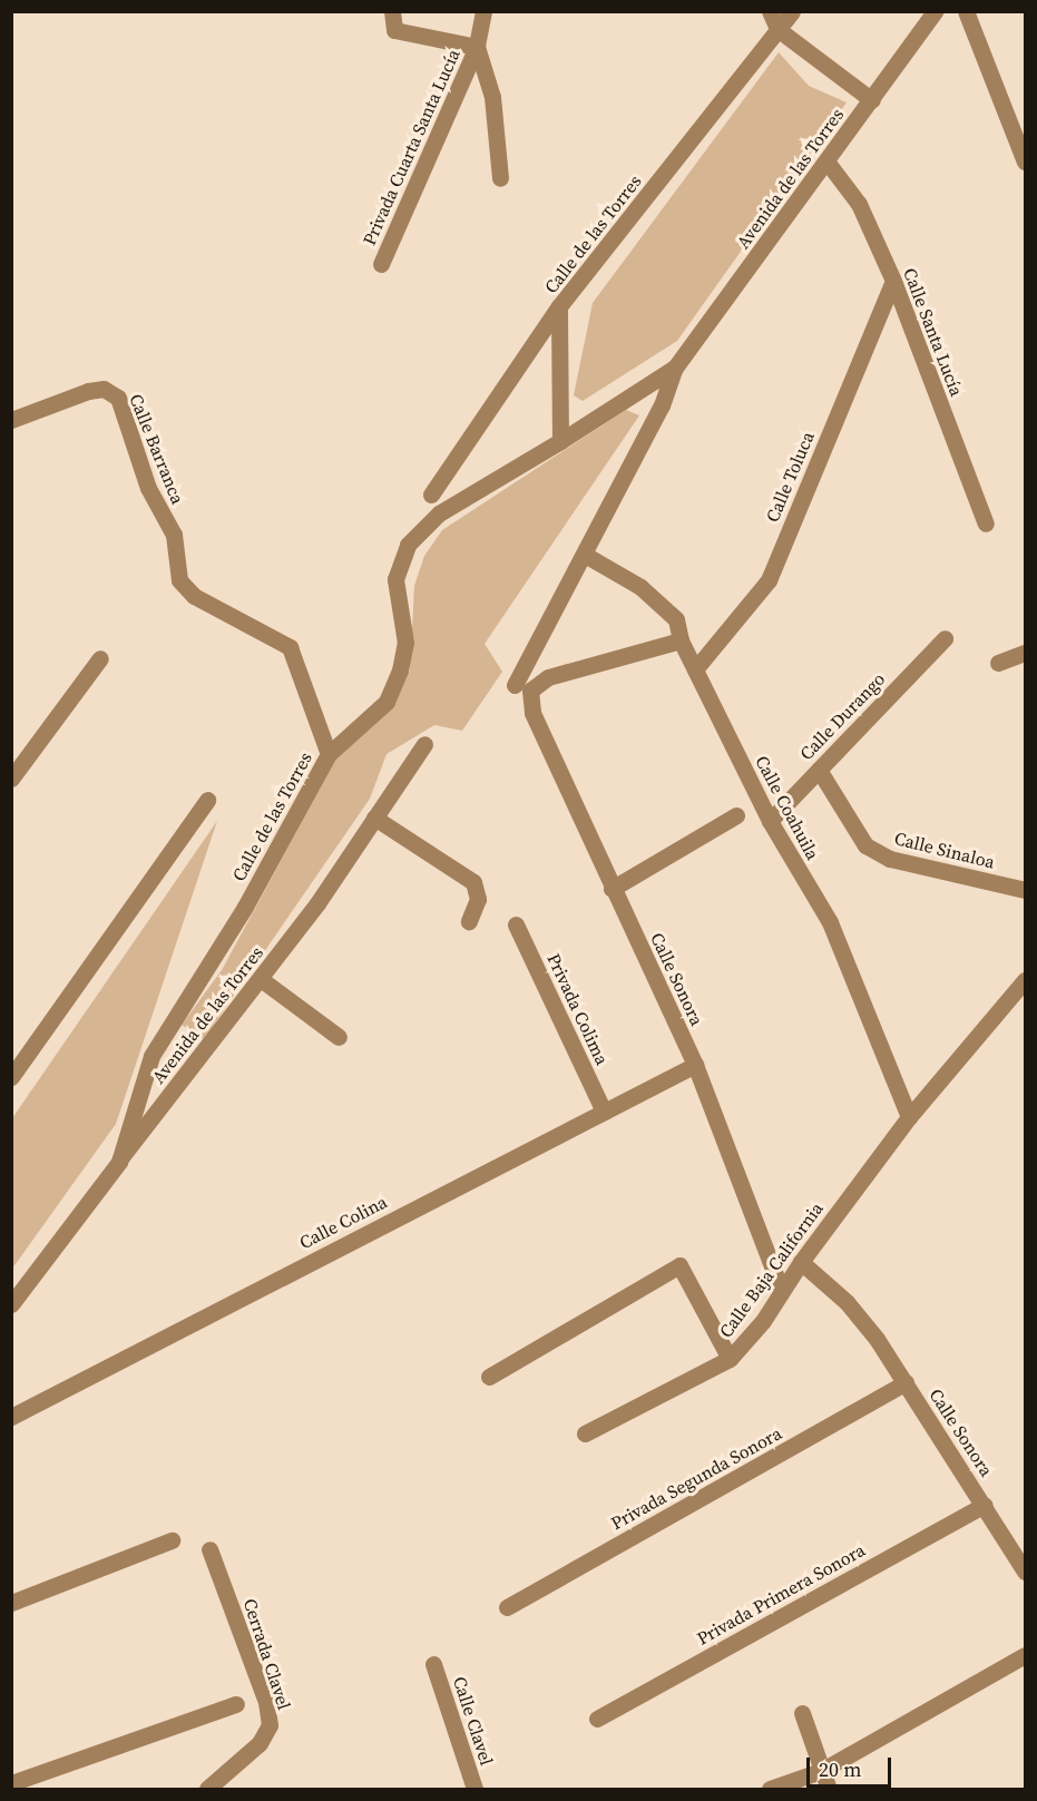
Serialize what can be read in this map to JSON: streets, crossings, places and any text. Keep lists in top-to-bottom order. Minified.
{"streets":{"street":["Privada Cuarta Santa Lucía","Avenida de las Torres","Calle de las Torres","Calle Santa Lucía","Calle Barranca","Calle Toluca","Calle Durango","Calle Coahuila","Calle Sinaloa","Calle Sonora","Privada Colima","Calle Colina","Calle Baja California","Privada Segunda Sonora","Privada Primera Sonora","Cerrada Clavel","Calle Clavel"]},"crossings":[["Avenida de las Torres","Calle de las Torres"],["Avenida de las Torres","Calle Santa Lucía"],["Avenida de las Torres","Calle Coahuila"],["Avenida de las Torres","Calle Sonora"],["Calle de las Torres","Calle Barranca"],["Calle Santa Lucía","Calle Toluca"],["Calle Toluca","Calle Coahuila"],["Calle Durango","Calle Coahuila"],["Calle Durango","Calle Sinaloa"],["Calle Coahuila","Calle Baja California"],["Calle Sonora","Calle Colina"],["Calle Sonora","Calle Baja California"],["Calle Sonora","Privada Segunda Sonora"],["Calle Sonora","Privada Primera Sonora"],["Privada Colima","Calle Colina"]],"scale_bar":"20 m"}
